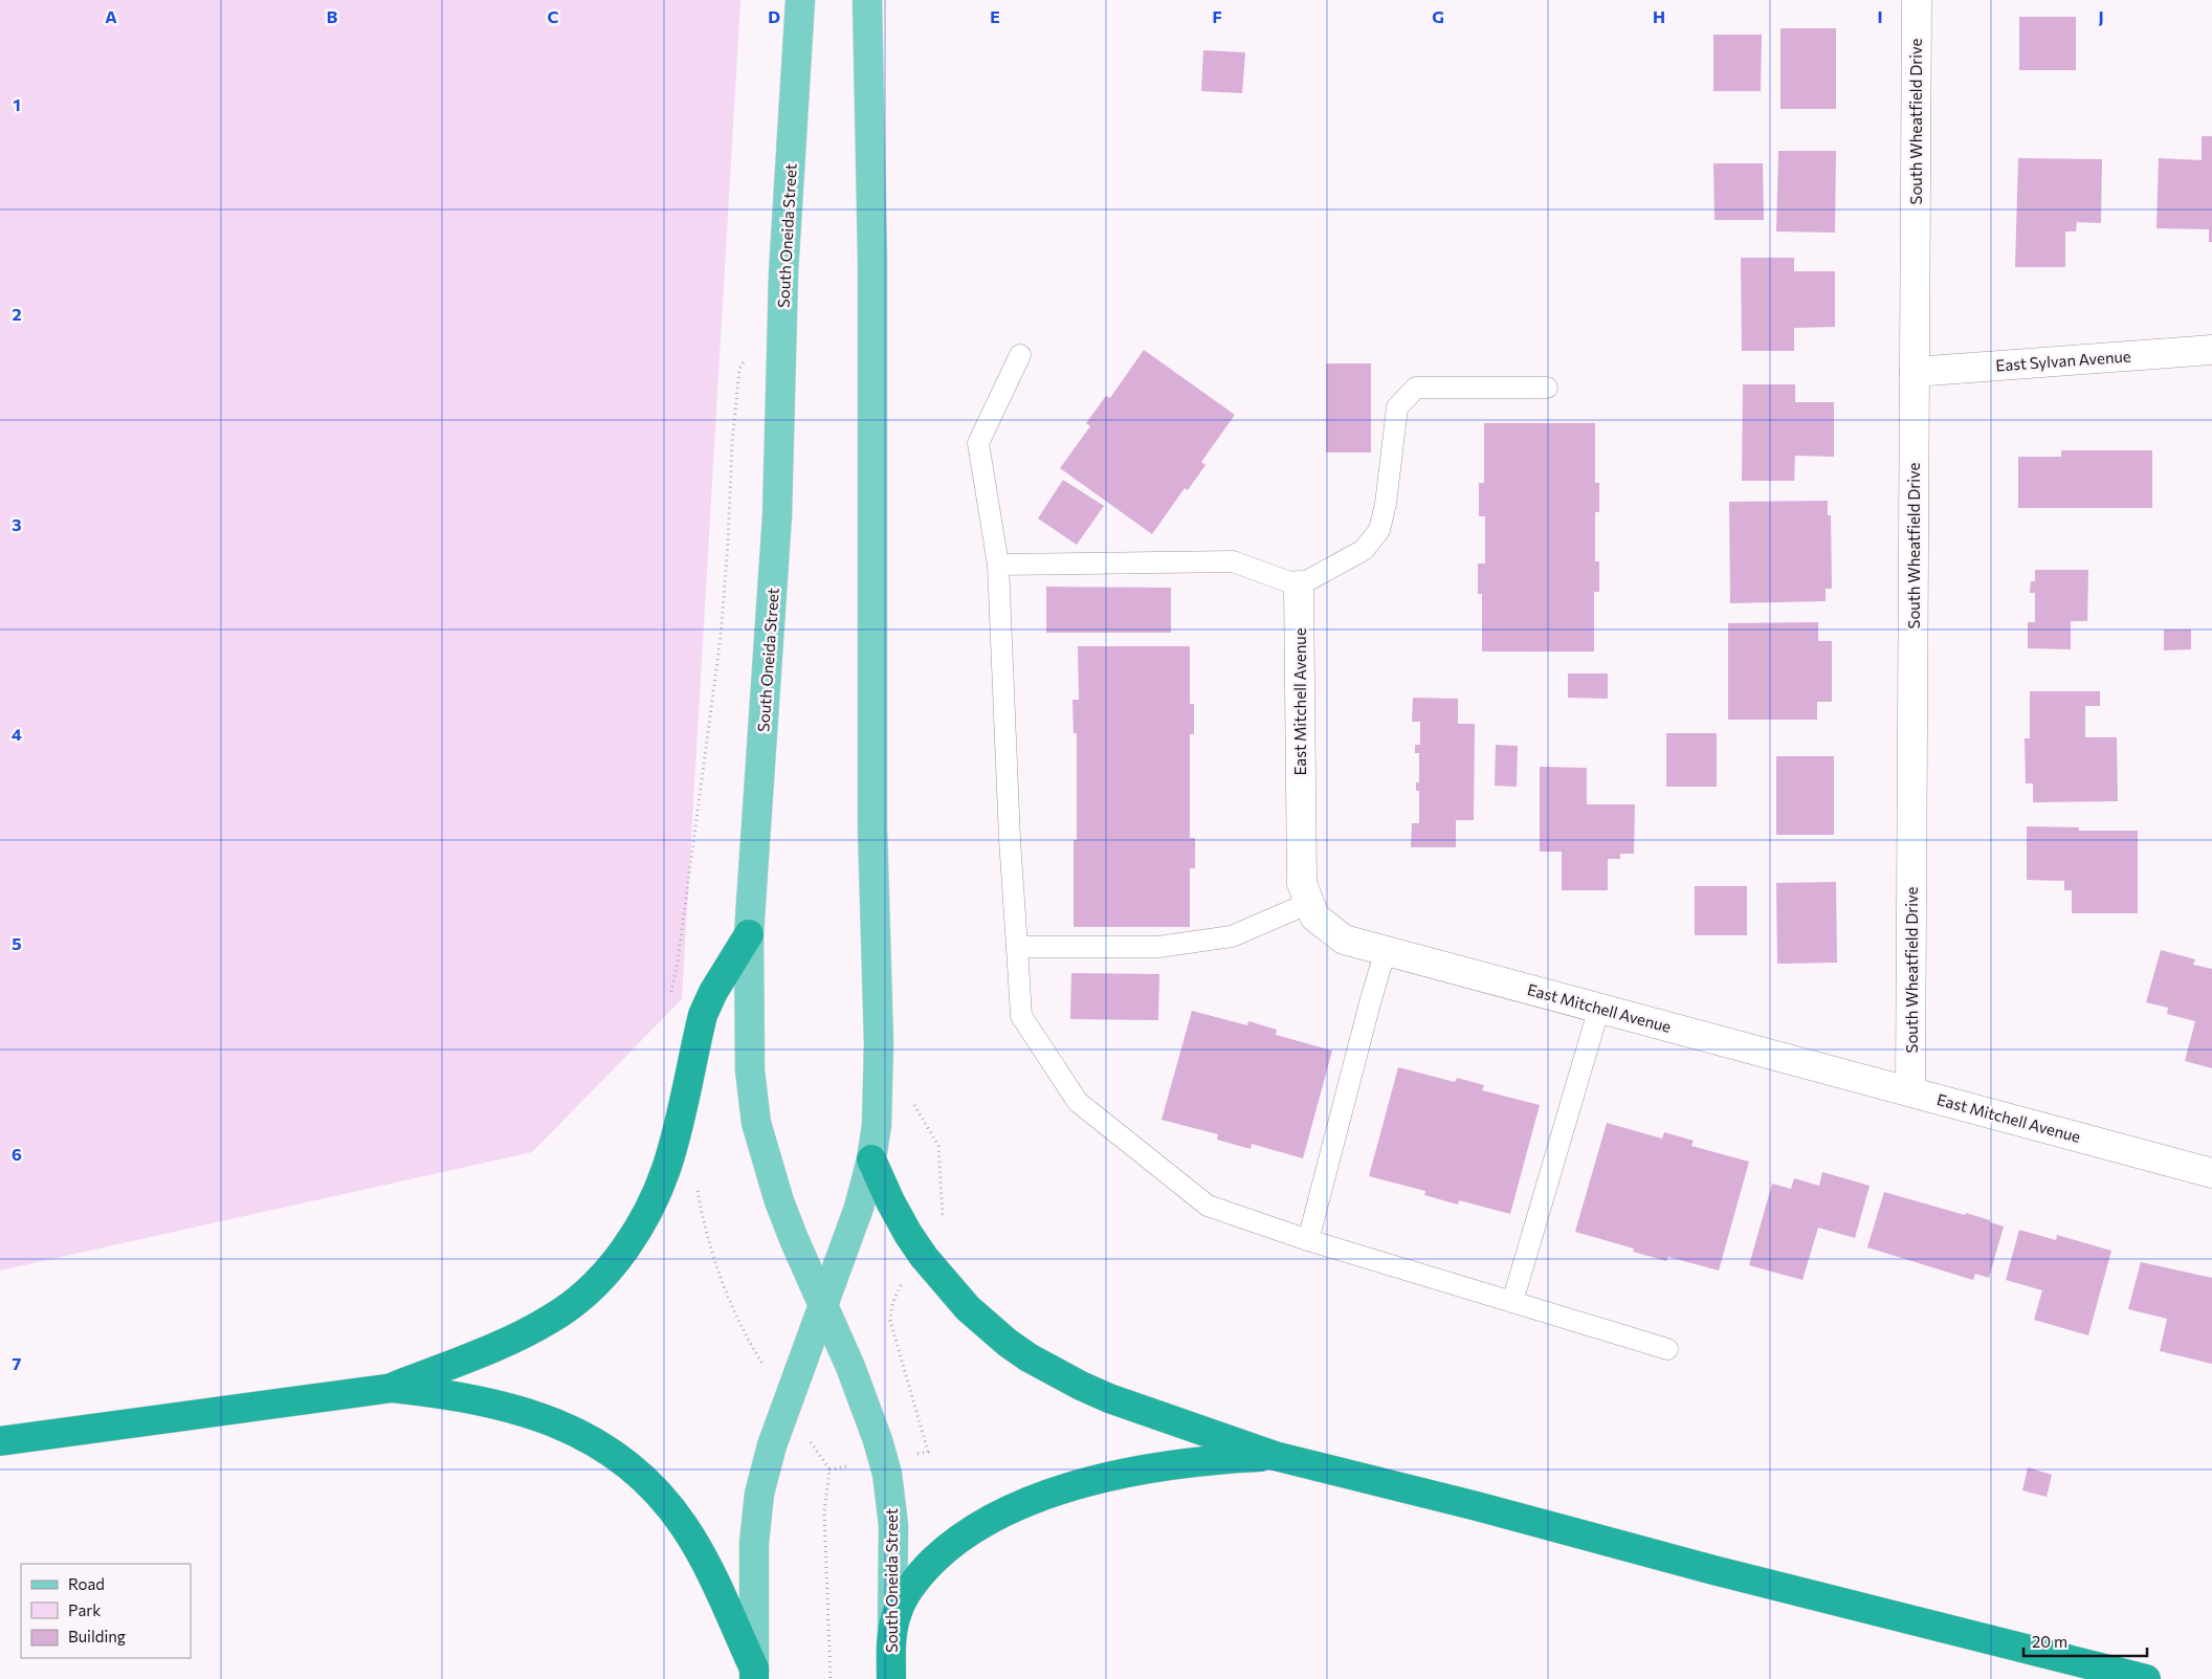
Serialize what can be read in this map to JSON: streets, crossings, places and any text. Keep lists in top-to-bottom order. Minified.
{"streets":{"highway":["South Oneida Street"],"street":["South Wheatfield Drive","East Sylvan Avenue","East Mitchell Avenue"]},"crossings":[["South Wheatfield Drive","East Sylvan Avenue"],["South Wheatfield Drive","East Mitchell Avenue"]],"legend":["Road","Park","Building"],"scale_bar":"20 m","grid":{"columns":["A","B","C","D","E","F","G","H","I","J"],"rows":["1","2","3","4","5","6","7"]}}
